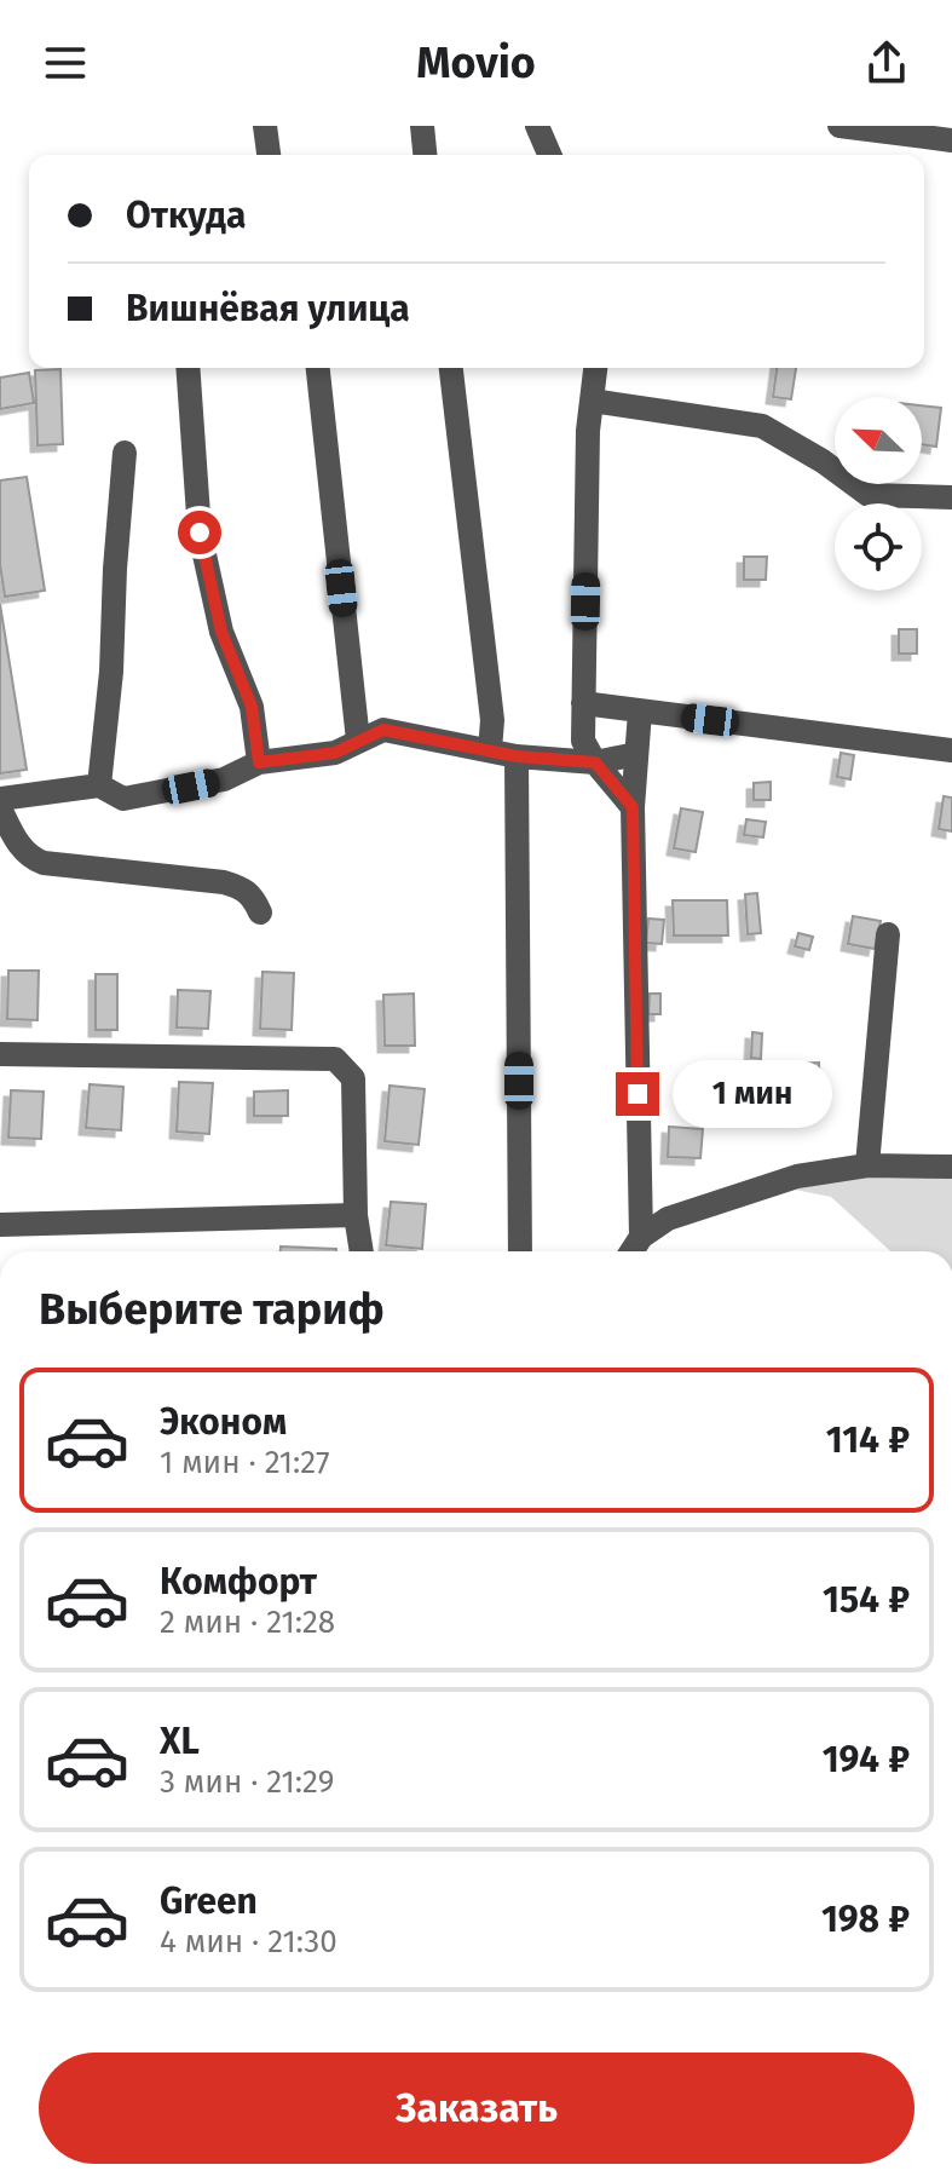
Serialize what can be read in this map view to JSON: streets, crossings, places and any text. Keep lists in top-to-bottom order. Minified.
{"north":"top left","page":{"header":"Movio","banner":["Откуда","Вишнёвая улица"],"bubble":"1 мин","heading":"Выберите тариф","list":[{"name":"Эконом","note":"1 мин · 21:27","value":"114 ₽"},{"name":"Комфорт","note":"2 мин · 21:28","value":"154 ₽"},{"name":"XL","note":"3 мин · 21:29","value":"194 ₽"},{"name":"Green","note":"4 мин · 21:30","value":"198 ₽"}],"buttons":"Заказать"}}
